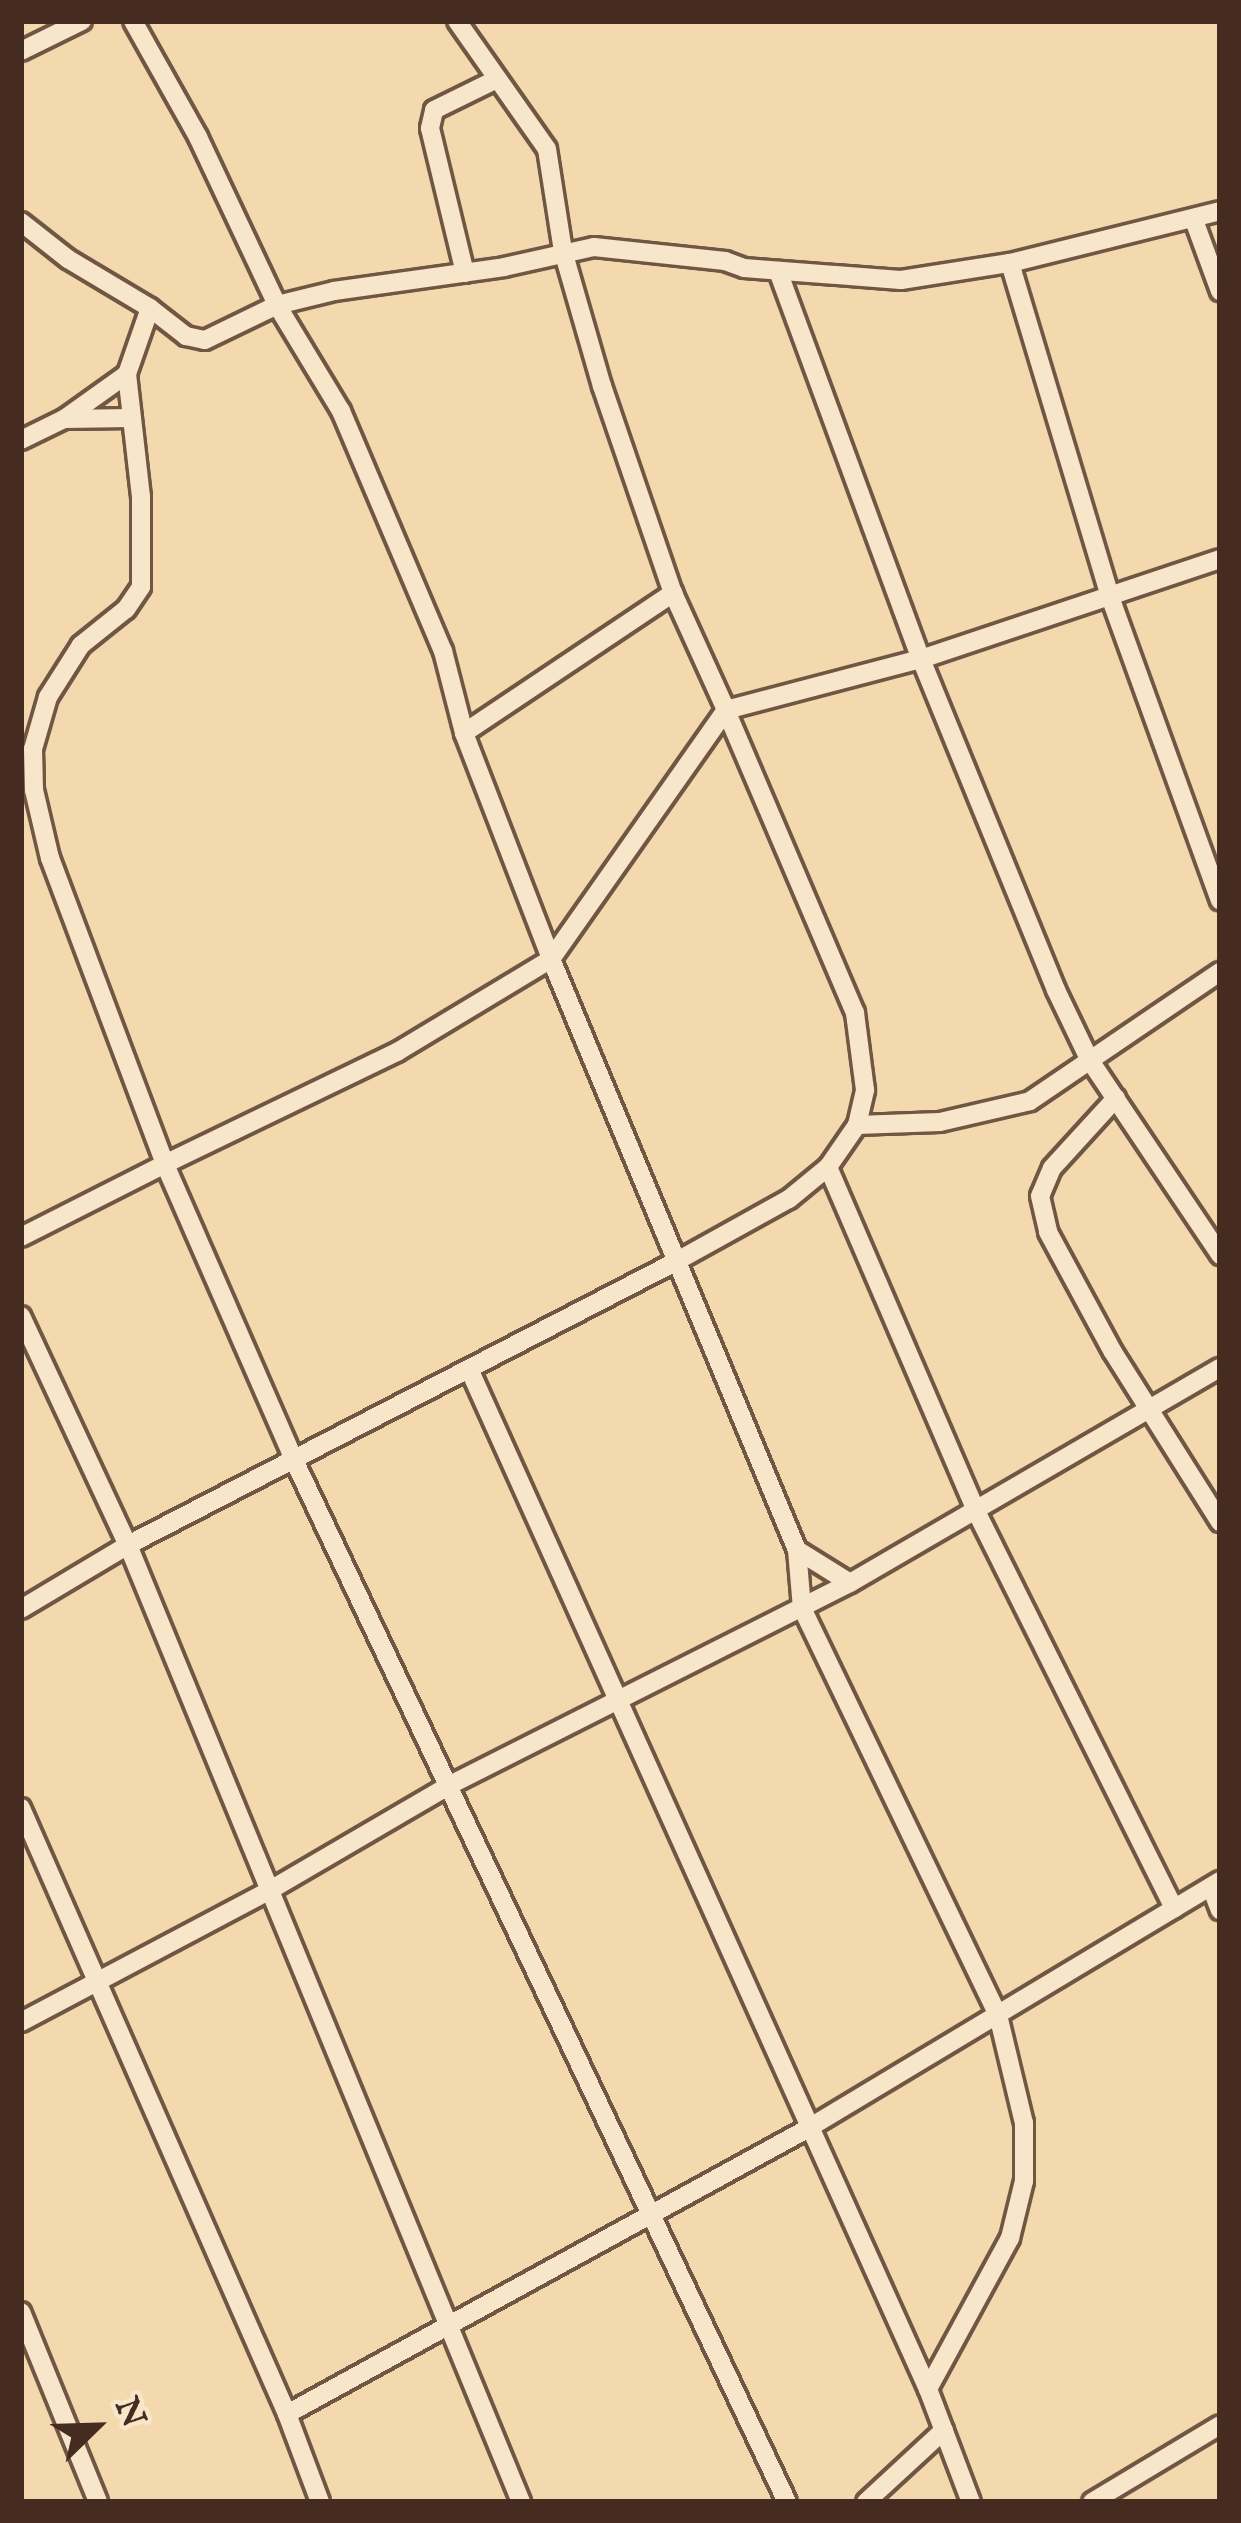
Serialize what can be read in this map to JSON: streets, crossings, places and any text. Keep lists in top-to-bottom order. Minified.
{"north":"top right"}
